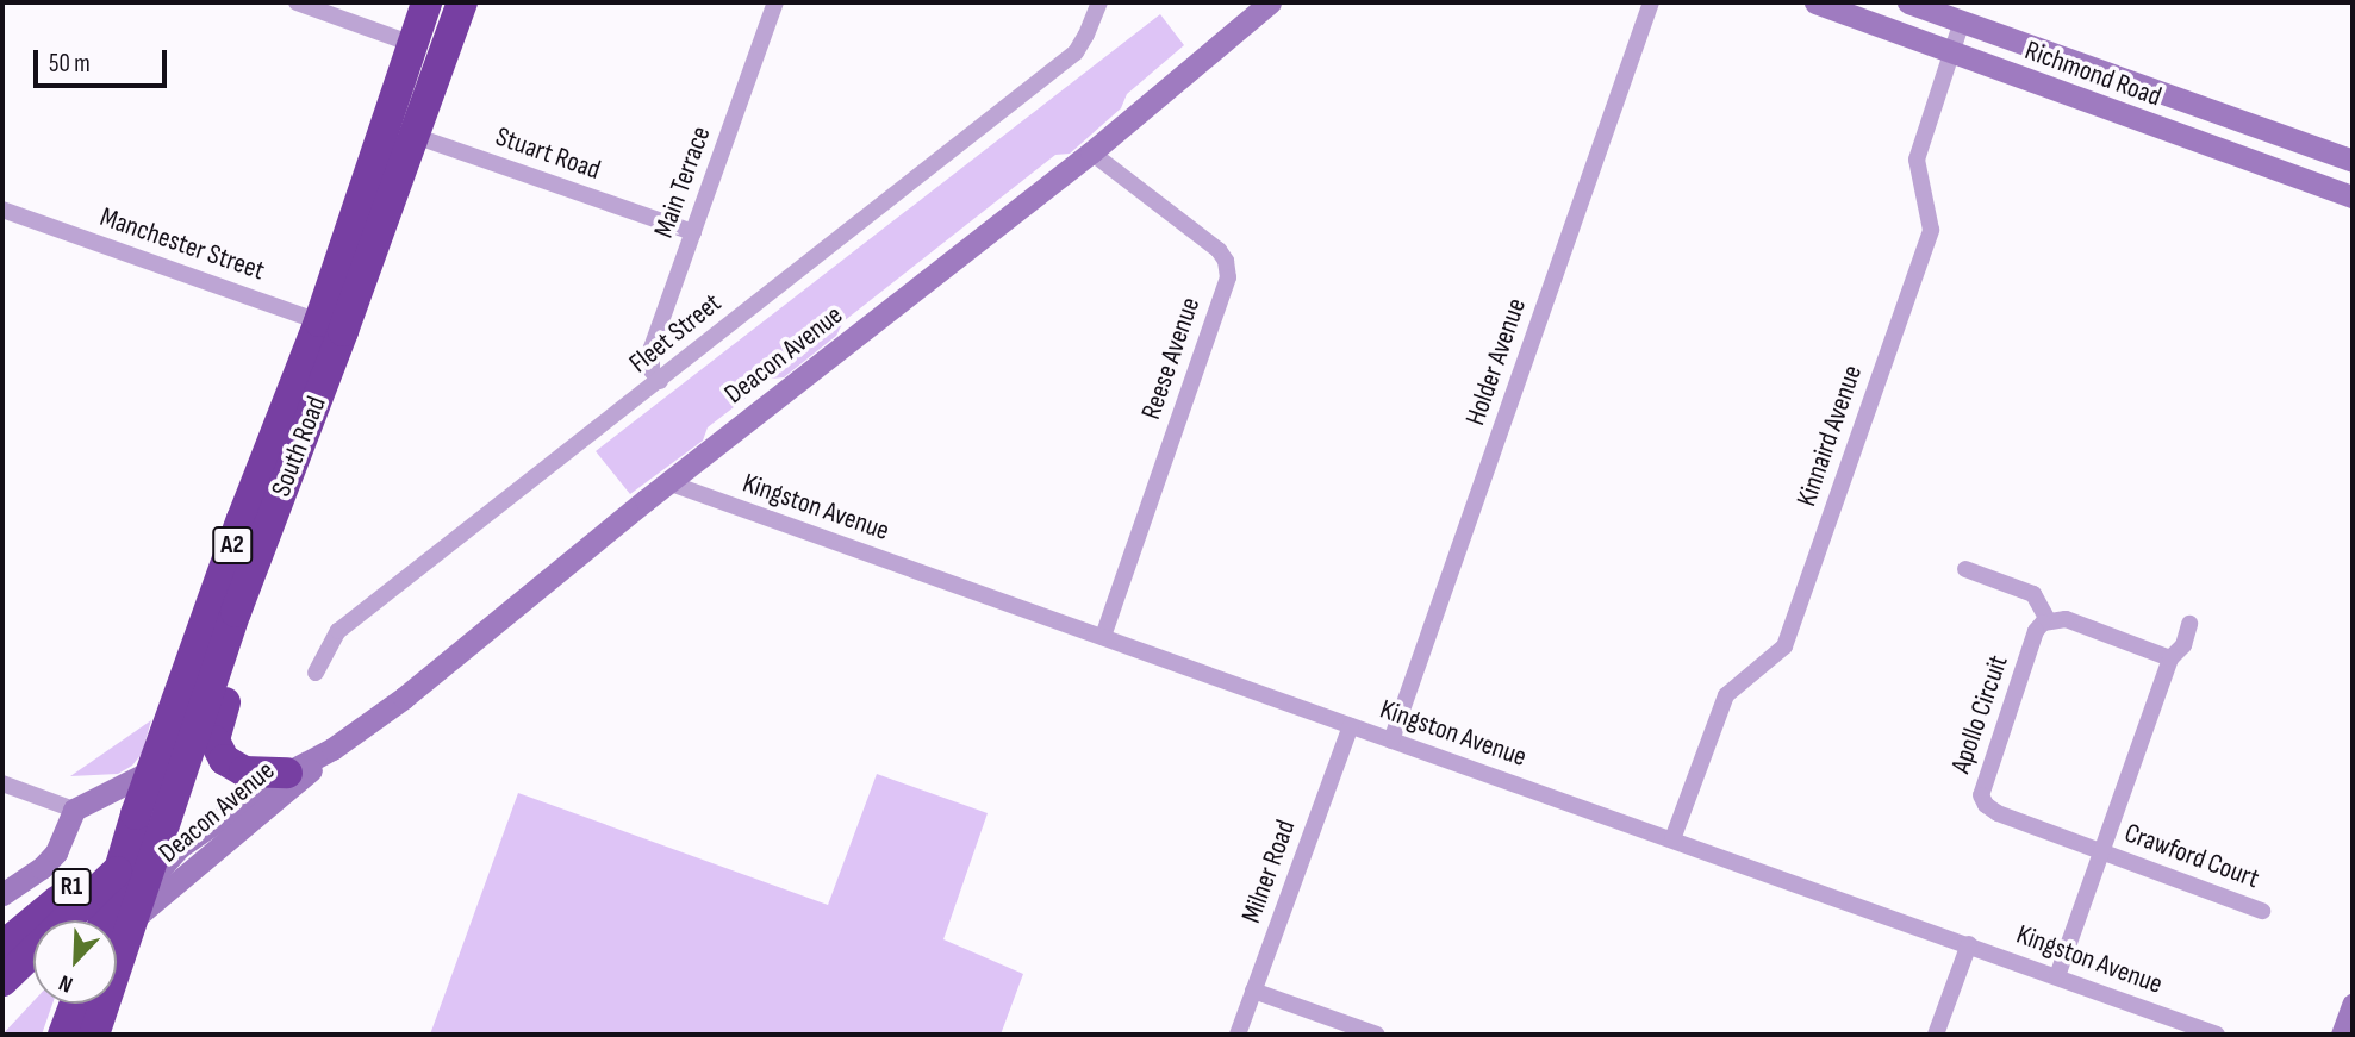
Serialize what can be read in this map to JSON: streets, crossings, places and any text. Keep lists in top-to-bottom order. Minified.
{"streets":{"highway":["South Road","A2","R1"],"street":["Richmond Road","Stuart Road","Main Terrace","Manchester Street","Fleet Street","Deacon Avenue","Reese Avenue","Holder Avenue","Kinnaird Avenue","Kingston Avenue","Apollo Circuit","Crawford Court","Milner Road"]},"crossings":[["Richmond Road","Kinnaird Avenue"],["Stuart Road","Main Terrace"],["Stuart Road","South Road"],["Main Terrace","Fleet Street"],["Manchester Street","South Road"],["Deacon Avenue","Reese Avenue"],["Deacon Avenue","South Road"],["Deacon Avenue","Kingston Avenue"],["Deacon Avenue","R1"],["Reese Avenue","Kingston Avenue"],["Holder Avenue","Kingston Avenue"],["Kinnaird Avenue","Kingston Avenue"],["South Road","R1"],["Kingston Avenue","Milner Road"],["Apollo Circuit","Crawford Court"]],"scale_bar":"50 m","north":"bottom left"}
